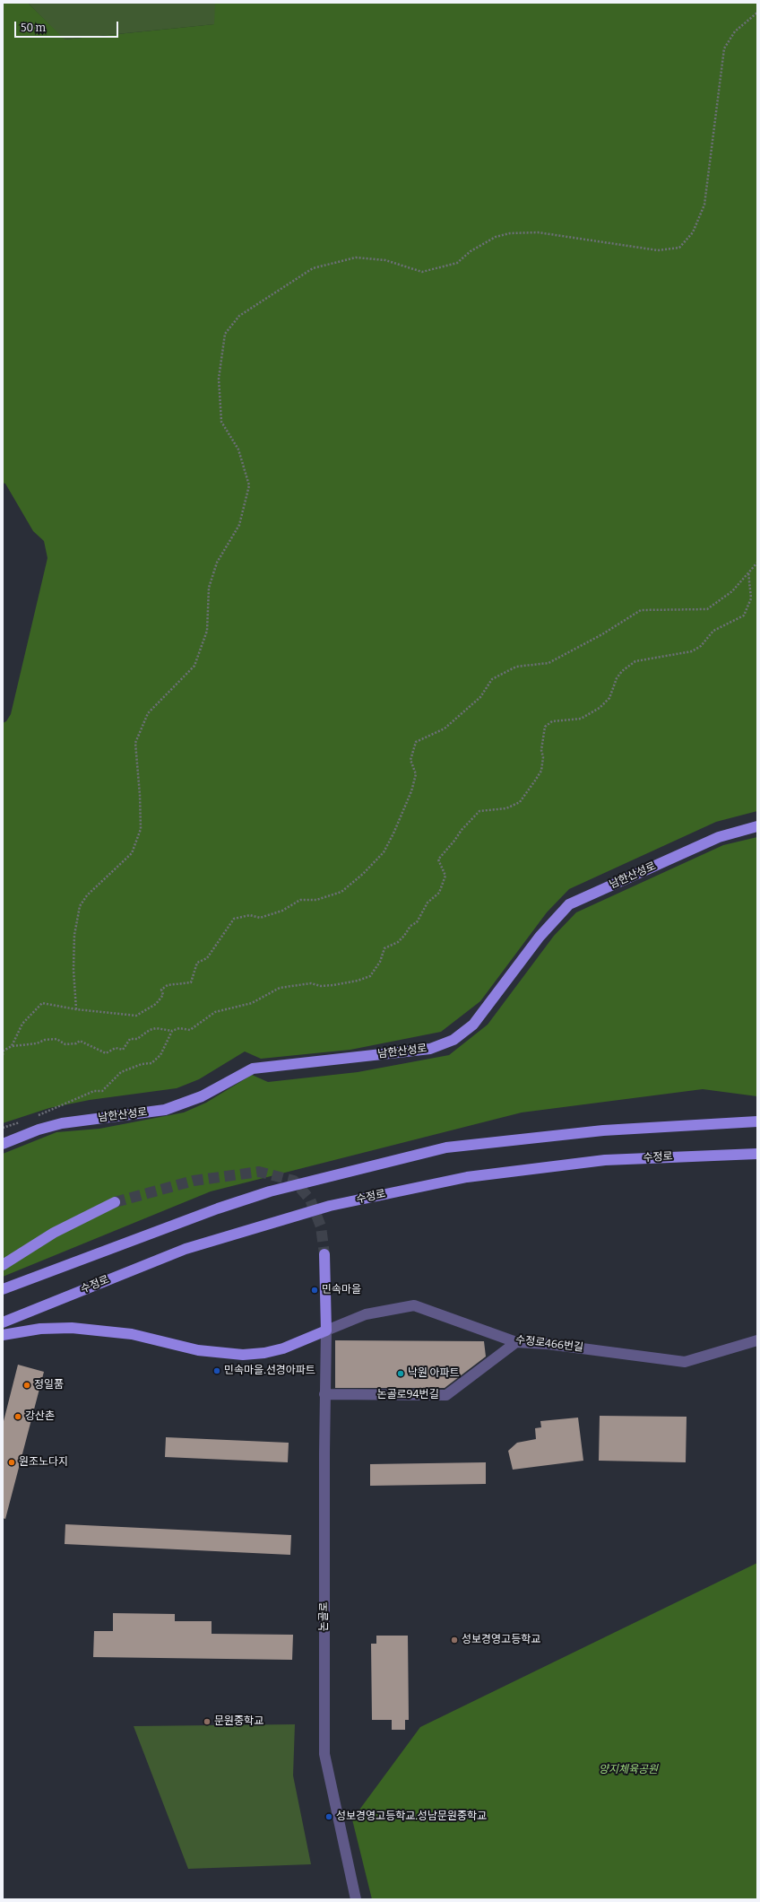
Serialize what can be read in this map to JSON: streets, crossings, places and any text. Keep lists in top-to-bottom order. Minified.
{"streets":{"main road":["남한산성로","수정로"],"street":["수정로466번길","논골로94번길","논골로"]},"crossings":[["수정로466번길","논골로94번길"],["수정로466번길","논골로"],["논골로94번길","논골로"]],"parks":["양지체육공원"],"places":["민속마을","민속마을.선경아파트","낙원 아파트","정일품","강산촌","원조노다지","성보경영고등학교","문원중학교","성보경영고등학교.성남문원중학교"],"scale_bar":"50 m"}
